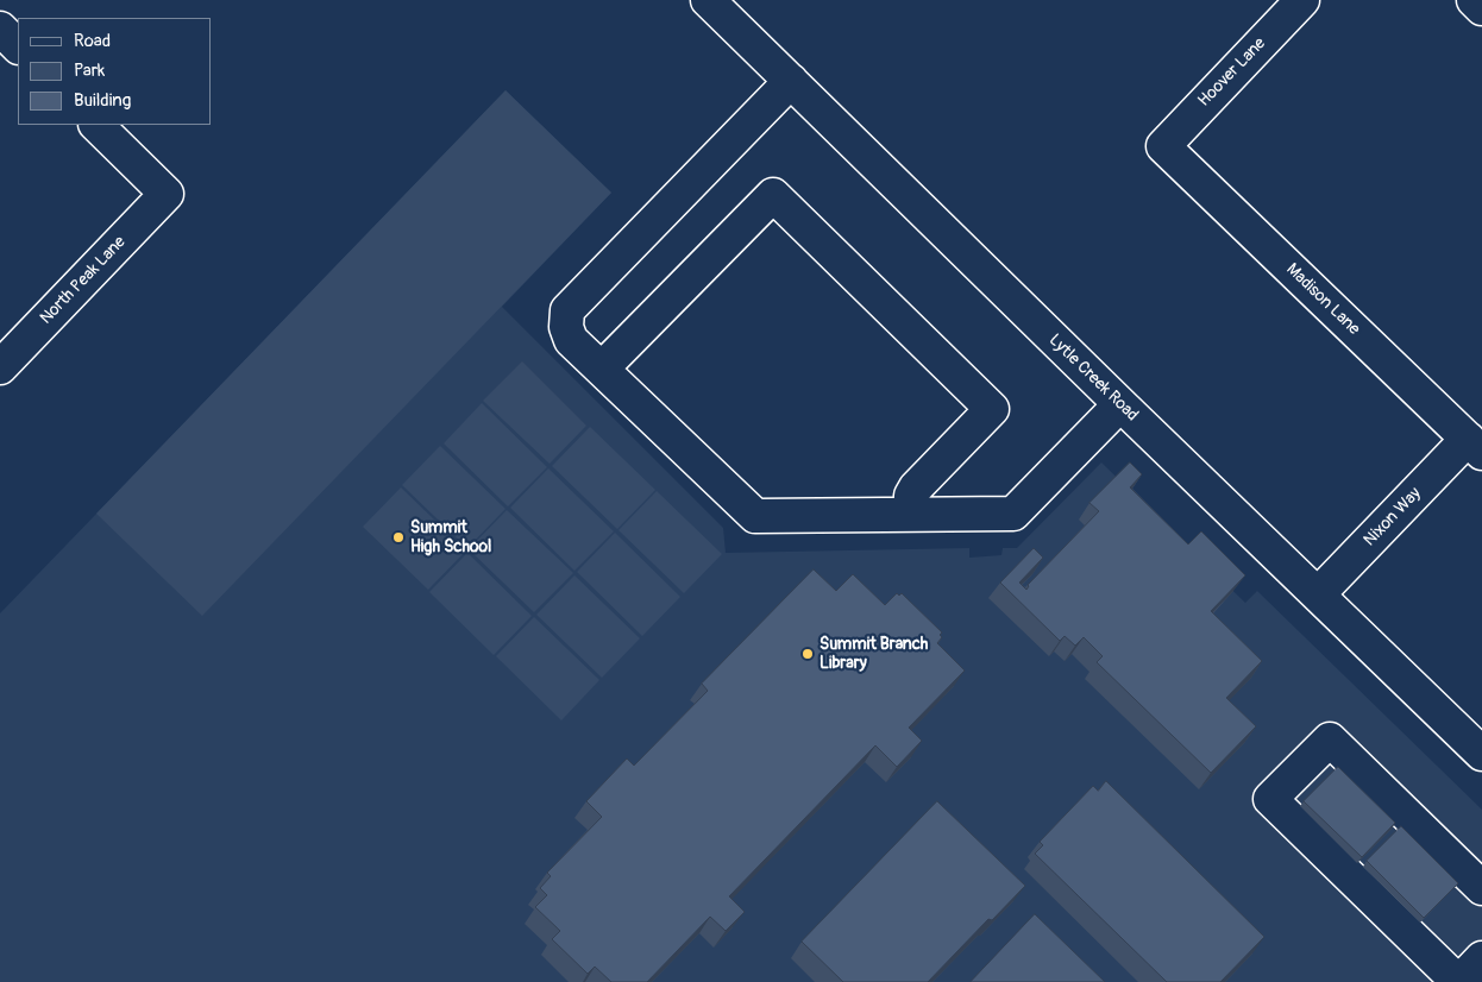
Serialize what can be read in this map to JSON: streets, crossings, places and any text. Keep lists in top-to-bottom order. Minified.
{"streets":{"street":["Hoover Lane","North Peak Lane","Madison Lane","Lytle Creek Road","Nixon Way"]},"crossings":[["Hoover Lane","Madison Lane"],["Madison Lane","Nixon Way"],["Lytle Creek Road","Nixon Way"]],"places":["Summit High School","Summit Branch Library"],"legend":["Road","Park","Building"]}
